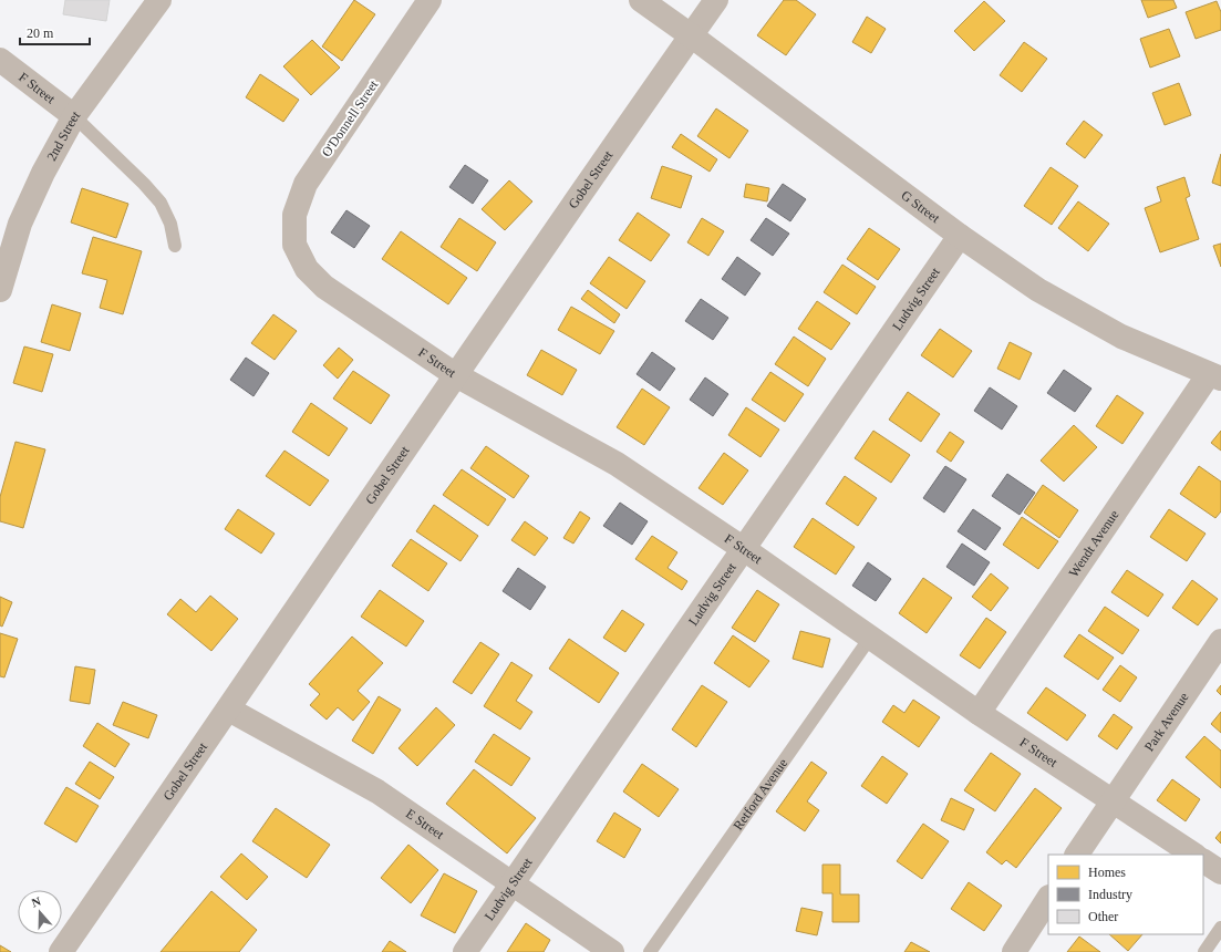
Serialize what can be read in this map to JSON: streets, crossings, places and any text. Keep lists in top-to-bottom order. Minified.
{"streets":{"street":["F Street","O'Donnell Street","2nd Street","Gobel Street","G Street","Ludvig Street","Wendt Avenue","Park Avenue","E Street"],"lane":["Retford Avenue"]},"crossings":[["F Street","O'Donnell Street"],["F Street","2nd Street"],["F Street","Gobel Street"],["F Street","Ludvig Street"],["F Street","Wendt Avenue"],["F Street","Park Avenue"],["F Street","Retford Avenue"],["Gobel Street","G Street"],["Gobel Street","E Street"],["G Street","Ludvig Street"],["G Street","Wendt Avenue"],["Ludvig Street","E Street"]],"legend":["Homes","Industry","Other"],"scale_bar":"20 m","north":"top"}
